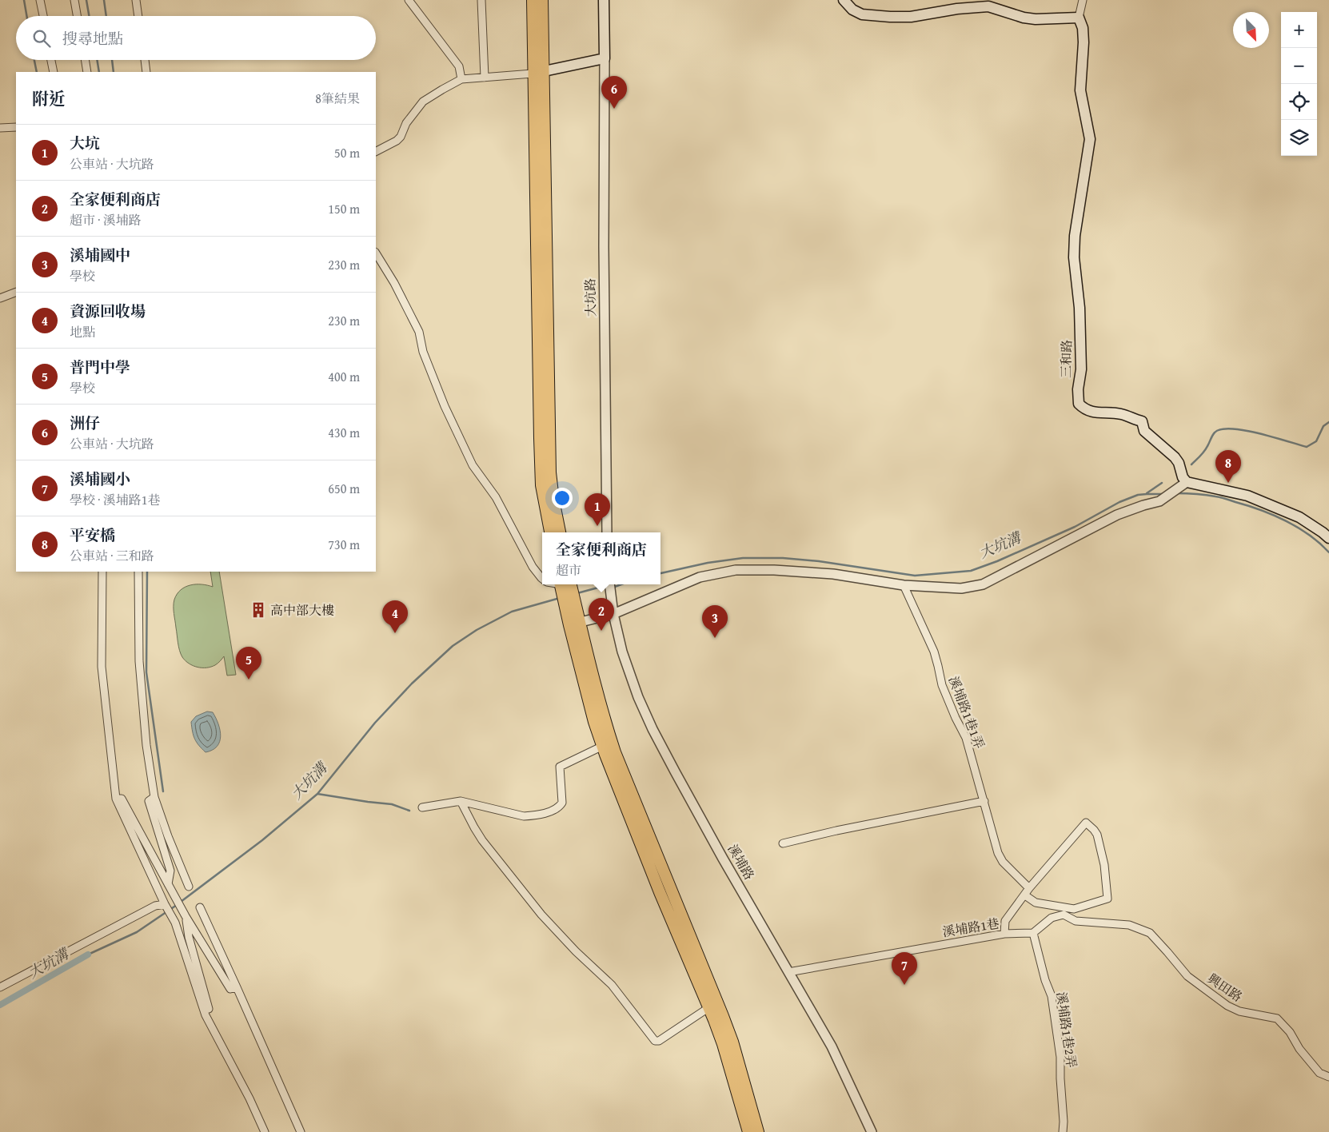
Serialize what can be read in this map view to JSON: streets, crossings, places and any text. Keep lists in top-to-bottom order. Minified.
{"streets":{"main road":["大坑路","三和路"],"street":["溪埔路1巷1弄","溪埔路","溪埔路1巷","興田路","溪埔路1巷2弄"]},"crossings":[["溪埔路","溪埔路1巷"],["溪埔路1巷","興田路"],["溪埔路1巷","溪埔路1巷2弄"],["興田路","溪埔路1巷2弄"]],"water":["大坑溝"],"places":{"building":["高中部大樓"]},"north":"bottom right","page":{"map_buttons":["+","−"],"search":"搜尋地點","heading":["附近","8筆結果"],"pins":["6","8","1","2","4","3","5","7"],"list":[{"mark":"1","name":"大坑","note":"公車站 · 大坑路","value":"50 m"},{"mark":"2","name":"全家便利商店","note":"超市 · 溪埔路","value":"150 m"},{"mark":"3","name":"溪埔國中","note":"學校","value":"230 m"},{"mark":"4","name":"資源回收場","note":"地點","value":"230 m"},{"mark":"5","name":"普門中學","note":"學校","value":"400 m"},{"mark":"6","name":"洲仔","note":"公車站 · 大坑路","value":"430 m"},{"mark":"7","name":"溪埔國小","note":"學校 · 溪埔路1巷","value":"650 m"},{"mark":"8","name":"平安橋","note":"公車站 · 三和路","value":"730 m"}],"popup":["全家便利商店","超市"]}}
